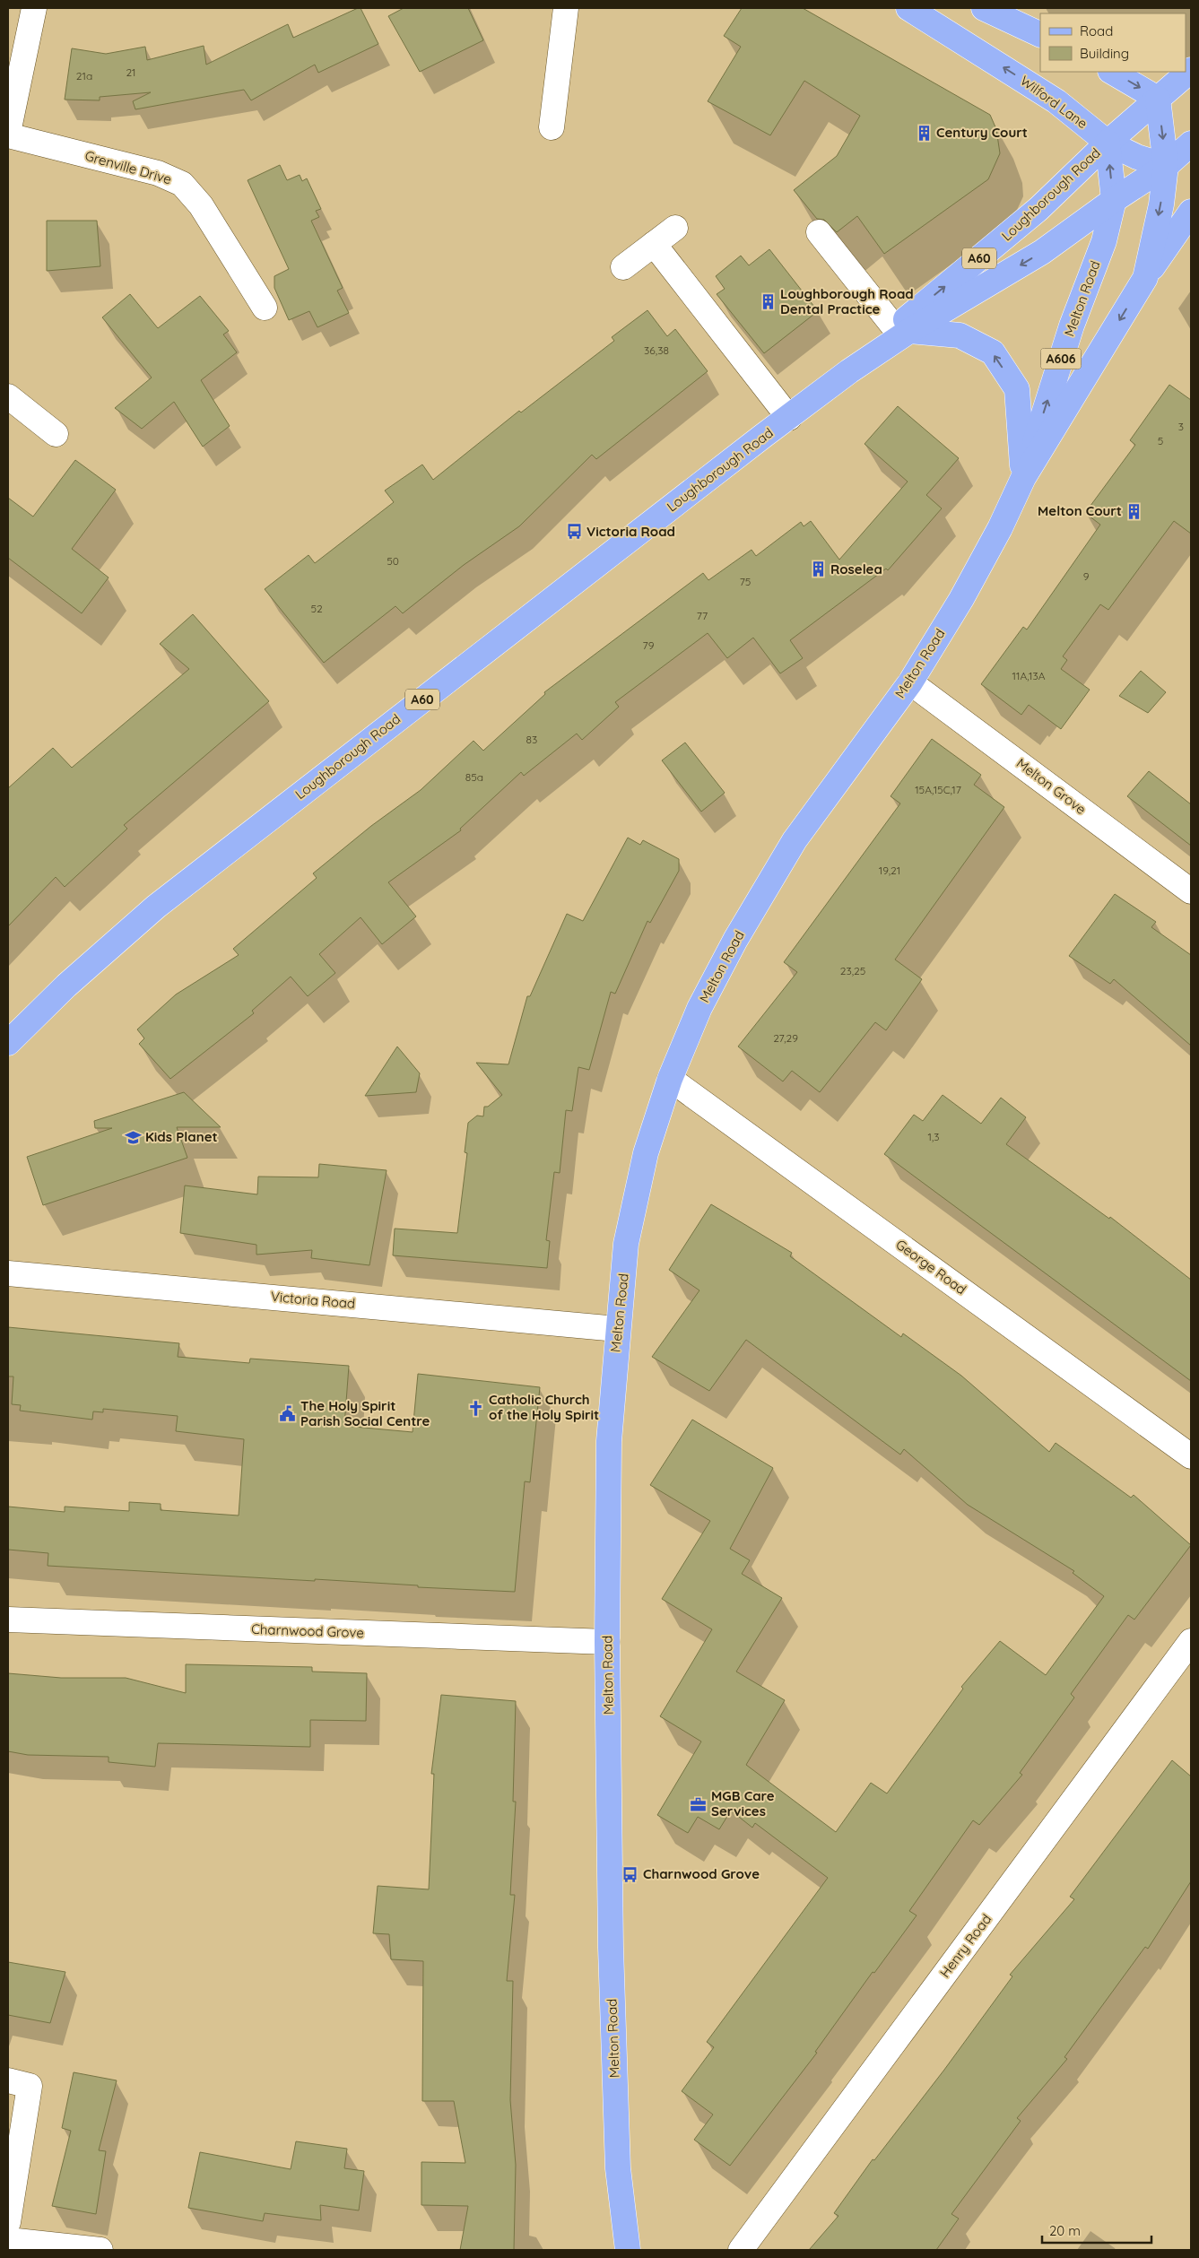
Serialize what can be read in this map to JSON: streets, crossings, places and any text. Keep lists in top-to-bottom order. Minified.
{"streets":{"main road":["Wilford Lane","Loughborough Road","A60","Melton Road","A606"],"street":["Grenville Drive","Melton Grove","George Road","Victoria Road","Charnwood Grove","Henry Road"]},"crossings":[["Wilford Lane","Loughborough Road"],["Wilford Lane","Melton Road"],["Loughborough Road","Melton Road"],["Melton Road","Melton Grove"],["Melton Road","George Road"],["Melton Road","Victoria Road"],["Melton Road","Charnwood Grove"]],"places":{"building":["Century Court","Loughborough Road Dental Practice","Melton Court","Roselea"],"bus stop":["Victoria Road","Charnwood Grove"],"school or university":["Kids Planet"],"church":["Catholic Church of the Holy Spirit"],"public building":["The Holy Spirit Parish Social Centre"],"office":["MGB Care Services"]},"house_numbers":["21","21a","36,38","3","5","50","9","75","52","77","79","11A,13A","83","85a","15A,15C,17","19,21","23,25","27,29","1,3"],"legend":["Road","Building"],"scale_bar":"20 m"}
